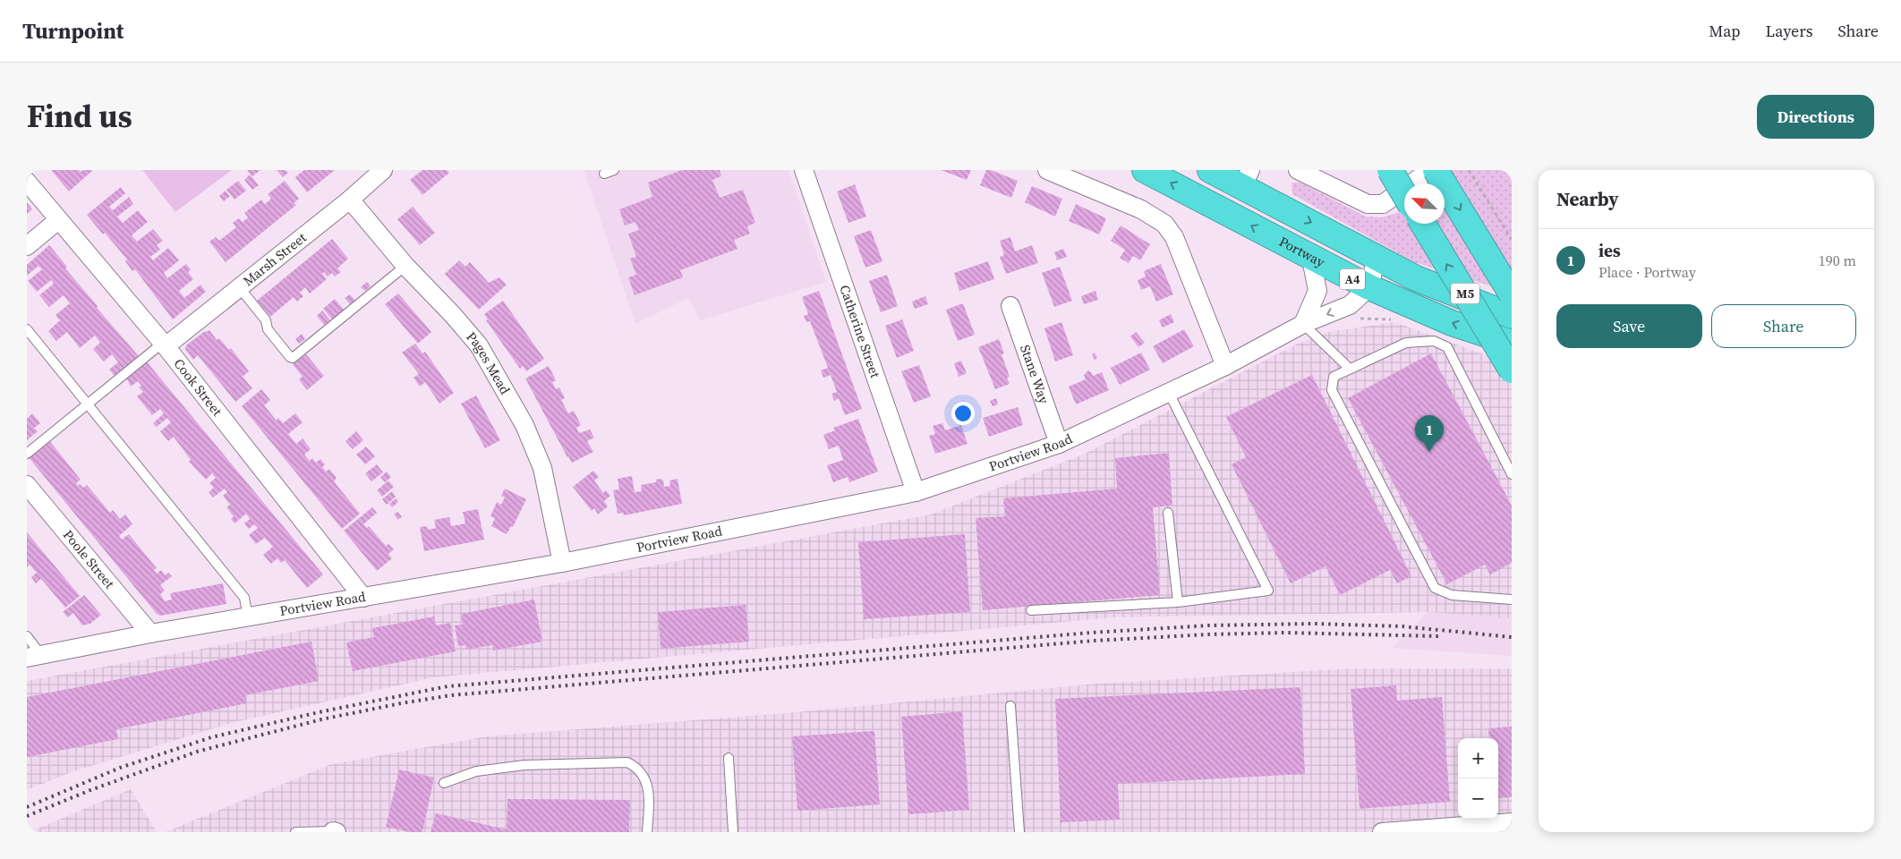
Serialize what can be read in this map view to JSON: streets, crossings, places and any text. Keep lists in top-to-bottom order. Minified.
{"streets":{"highway":["Portway","A4","M5"],"street":["Marsh Street","Catherine Street","Pages Mead","Stane Way","Cook Street","Portview Road","Poole Street"]},"crossings":[["Portway","Portview Road"],["Marsh Street","Pages Mead"],["Marsh Street","Cook Street"],["Catherine Street","Portview Road"],["Pages Mead","Portview Road"],["Stane Way","Portview Road"],["Cook Street","Portview Road"],["Portview Road","Poole Street"]],"north":"top left","page":{"header":"Turnpoint","nav":["Map","Layers","Share"],"title":"Find us","buttons":["Directions",["Save","Share"]],"heading":"Nearby","list":[{"mark":"1","name":"ies","note":"Place · Portway","value":"190 m"}],"pins":"1","map_buttons":["+","−"]}}
